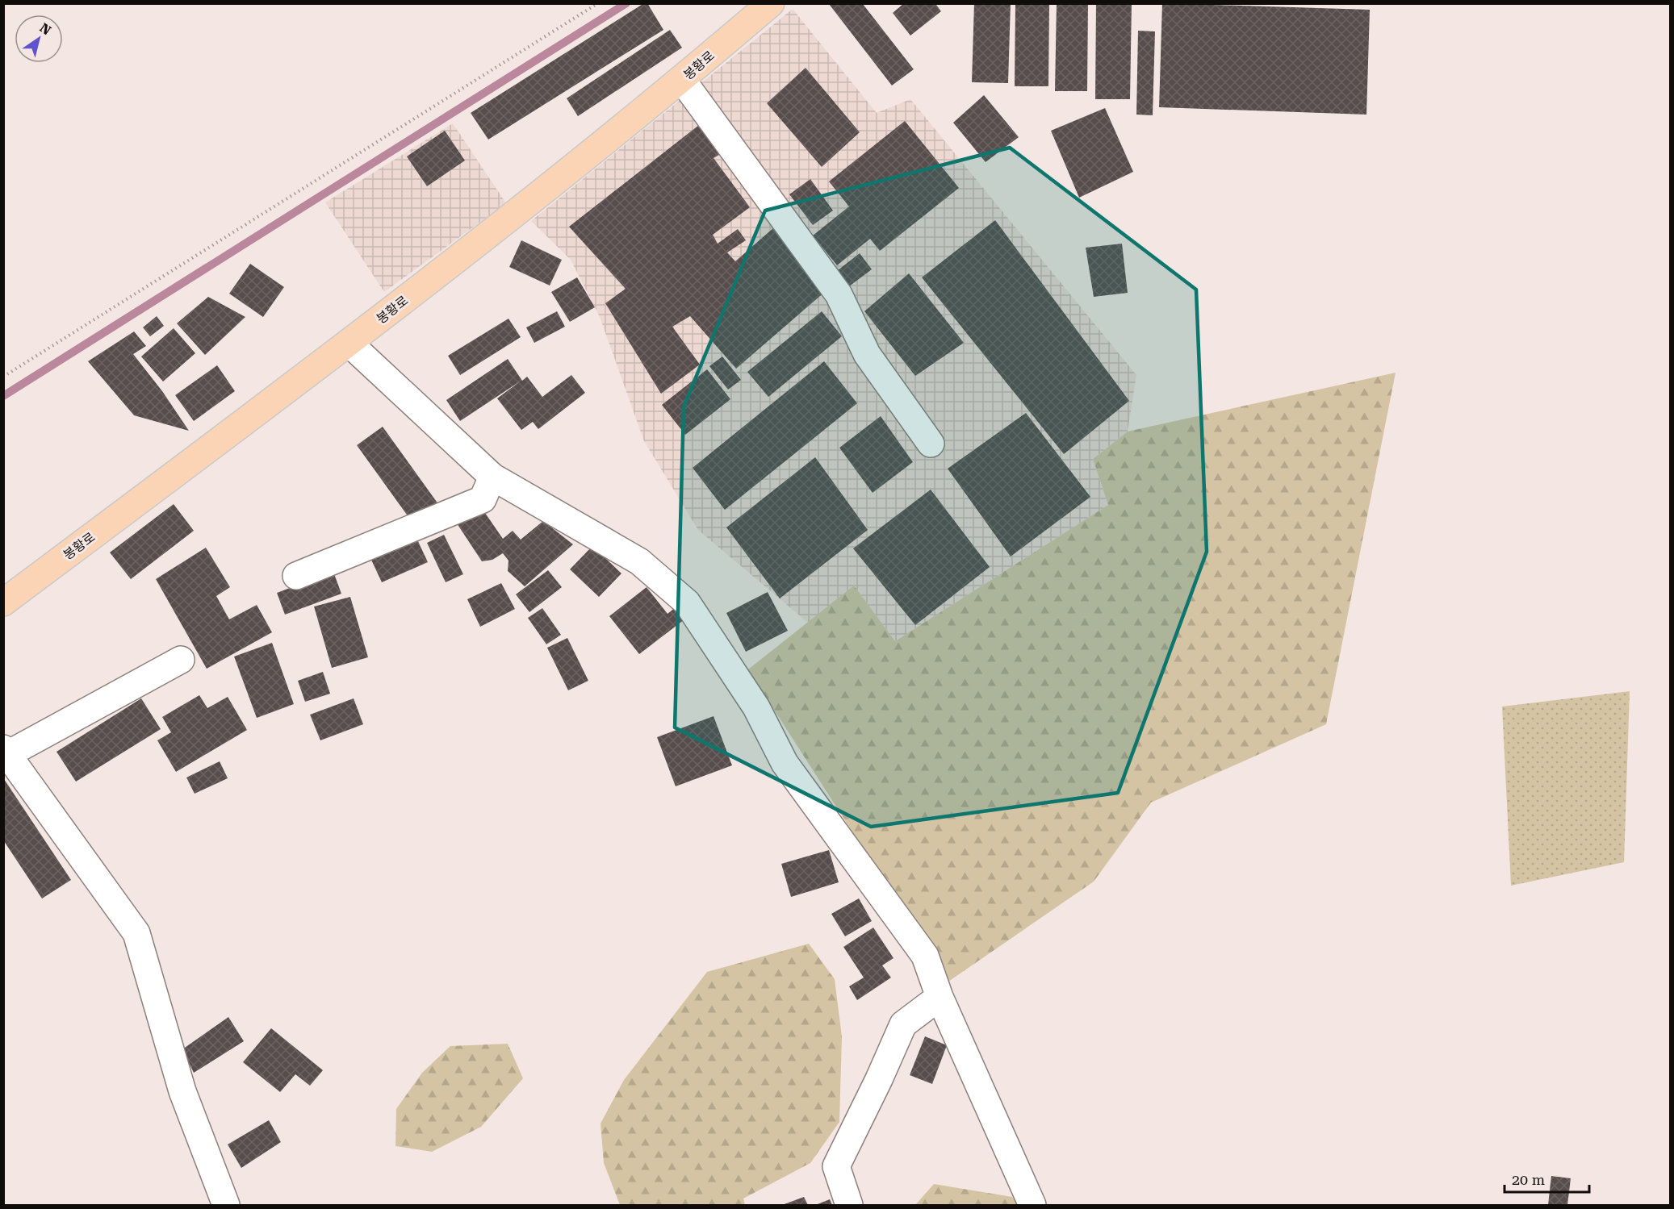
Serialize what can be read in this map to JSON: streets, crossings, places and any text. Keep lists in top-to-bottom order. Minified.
{"streets":{"main road":["봉황로"]},"scale_bar":"20 m","north":"top right"}
